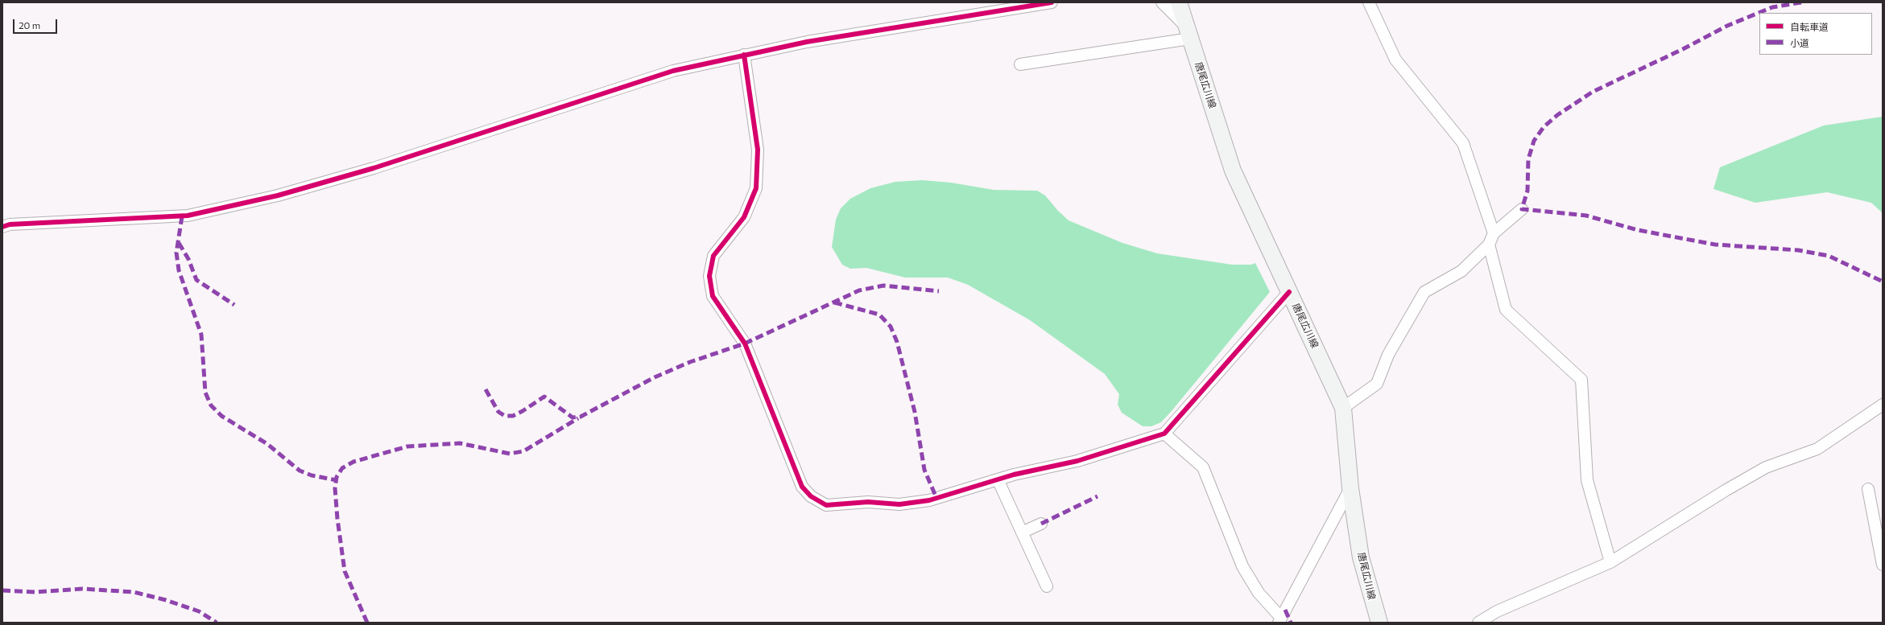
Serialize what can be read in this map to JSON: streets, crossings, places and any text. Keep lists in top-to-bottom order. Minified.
{"streets":{"main road":["唐尾広川線"]},"legend":["自転車道","小道"],"scale_bar":"20 m"}
